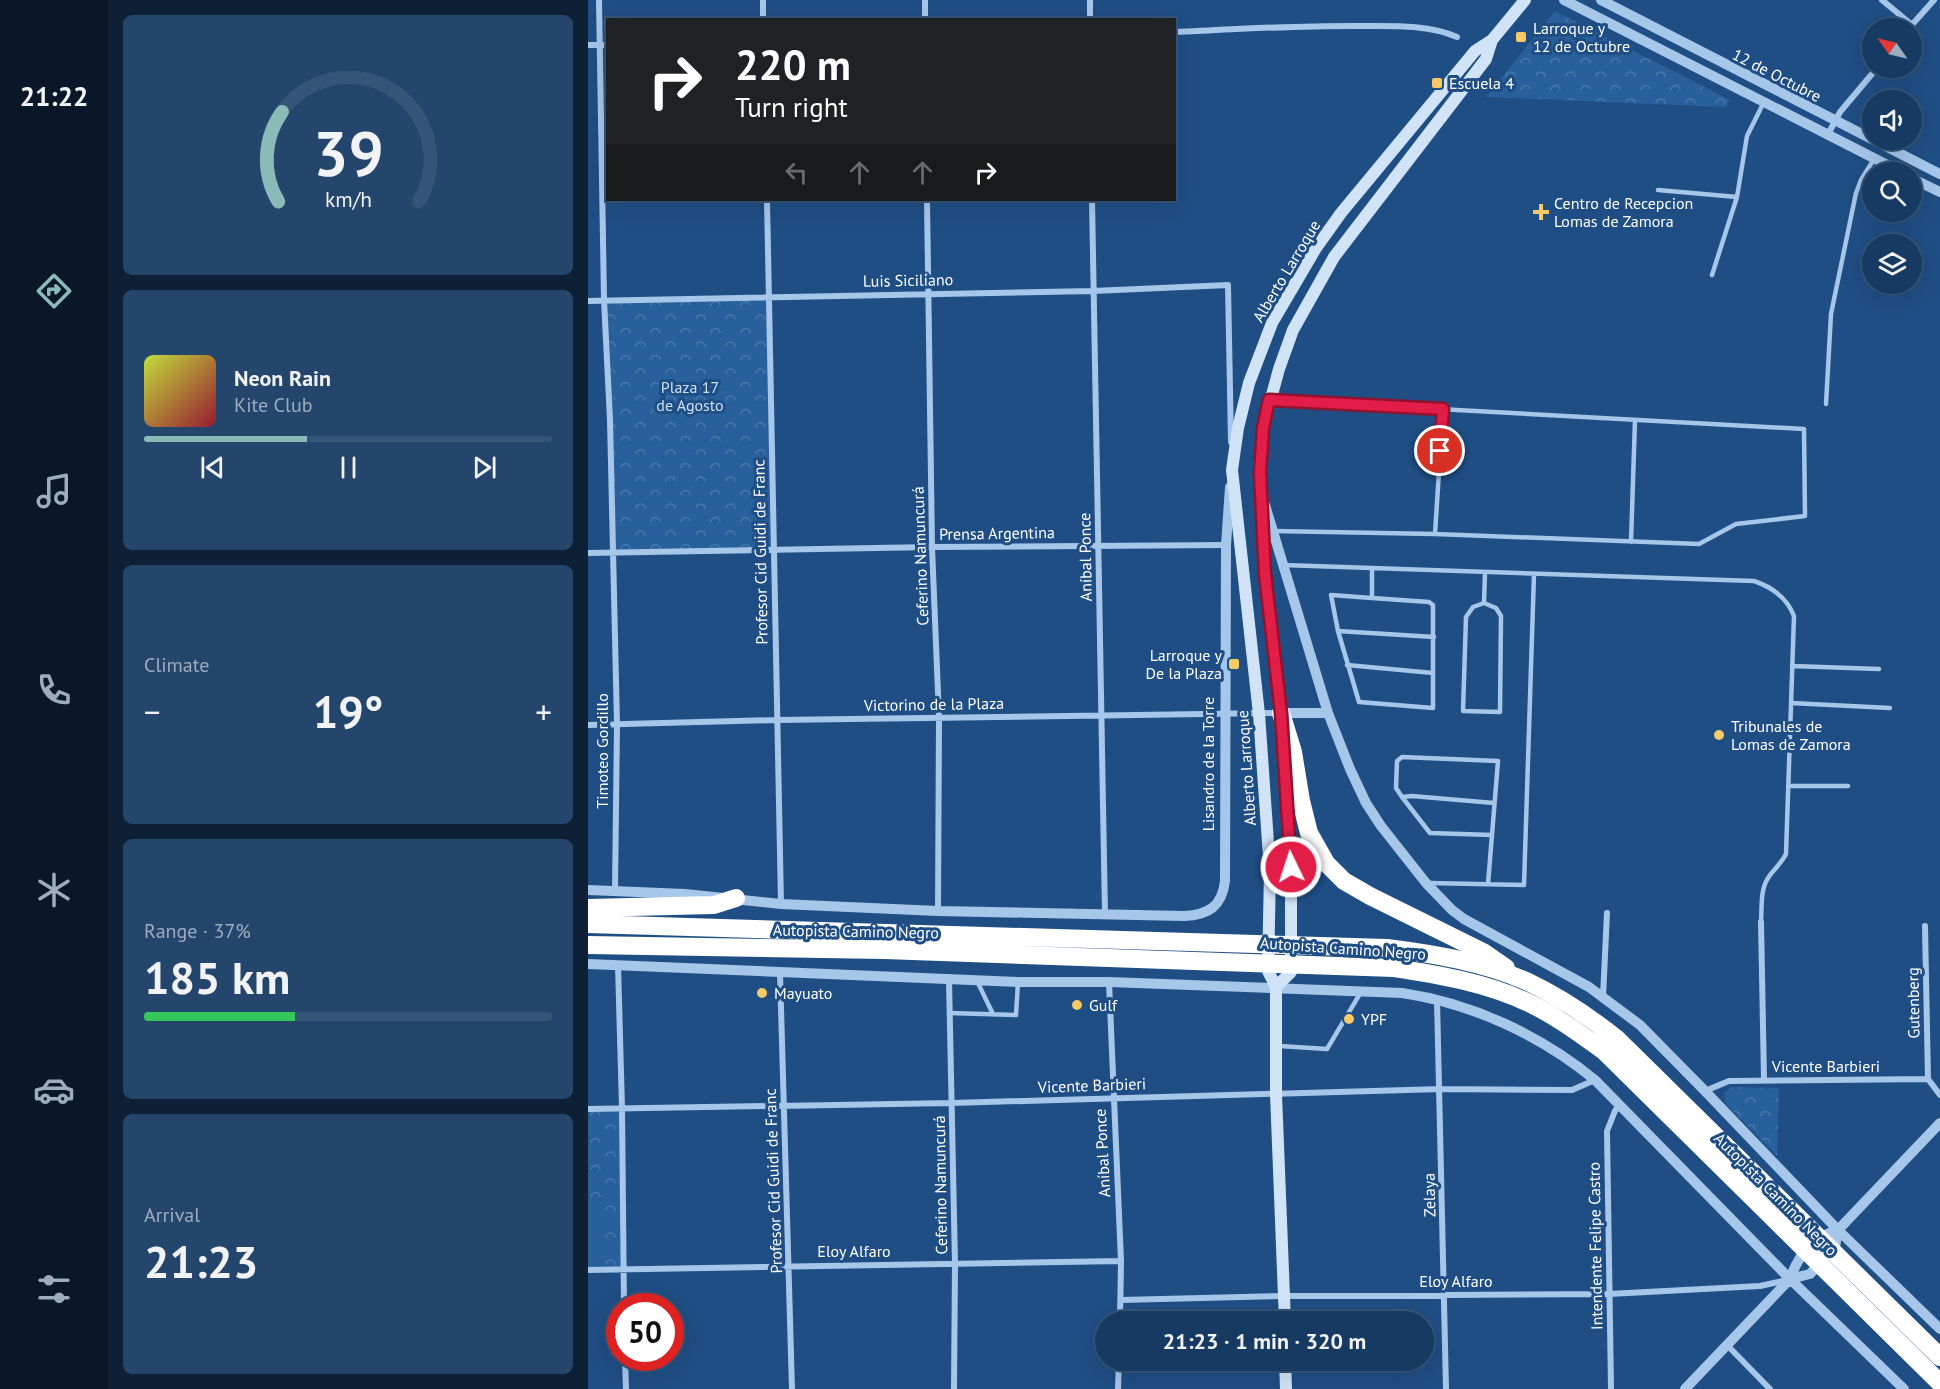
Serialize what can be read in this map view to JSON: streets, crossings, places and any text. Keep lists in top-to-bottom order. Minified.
{"streets":{"highway":["Autopista Camino Negro"],"main road":["Alberto Larroque"],"street":["12 de Octubre","Luis Siciliano","Prensa Argentina","Profesor Cid Guidi de Franc","Ceferino Namuncurá","Aníbal Ponce","Victorino de la Plaza","Timoteo Gordillo","Lisandro de la Torre","Gutenberg","Vicente Barbieri","Zelaya","Intendente Felipe Castro","Eloy Alfaro"]},"crossings":[["Alberto Larroque","Victorino de la Plaza"],["Alberto Larroque","Lisandro de la Torre"],["Luis Siciliano","Profesor Cid Guidi de Franc"],["Luis Siciliano","Ceferino Namuncurá"],["Luis Siciliano","Aníbal Ponce"],["Luis Siciliano","Timoteo Gordillo"],["Luis Siciliano","Lisandro de la Torre"],["Prensa Argentina","Profesor Cid Guidi de Franc"],["Prensa Argentina","Ceferino Namuncurá"],["Prensa Argentina","Aníbal Ponce"],["Prensa Argentina","Timoteo Gordillo"],["Prensa Argentina","Lisandro de la Torre"],["Profesor Cid Guidi de Franc","Victorino de la Plaza"],["Profesor Cid Guidi de Franc","Vicente Barbieri"],["Profesor Cid Guidi de Franc","Eloy Alfaro"],["Ceferino Namuncurá","Victorino de la Plaza"],["Ceferino Namuncurá","Vicente Barbieri"],["Ceferino Namuncurá","Eloy Alfaro"],["Aníbal Ponce","Victorino de la Plaza"],["Aníbal Ponce","Lisandro de la Torre"],["Aníbal Ponce","Vicente Barbieri"],["Aníbal Ponce","Eloy Alfaro"],["Victorino de la Plaza","Timoteo Gordillo"],["Victorino de la Plaza","Lisandro de la Torre"],["Gutenberg","Vicente Barbieri"],["Vicente Barbieri","Zelaya"],["Zelaya","Eloy Alfaro"],["Intendente Felipe Castro","Eloy Alfaro"]],"parks":["Plaza 17 de Agosto"],"places":{"transit":["Larroque y 12 de Octubre","Escuela 4","Larroque y De la Plaza"],"health":["Centro de Recepcion Lomas de Zamora"],"other":["Tribunales de Lomas de Zamora","Mayuato","Gulf","YPF"]},"north":"top left","page":{"tabs":"21:22","turn":["220 m","Turn right"],"song":["Neon Rain","Kite Club"],"tile":["Climate",["Range · 37%","185 km"],["Arrival","21:23"]],"heat":["−","19°","+"],"limit":"50","trip":"21:23 · 1 min · 320 m","gauge":["39","km/h"]}}
